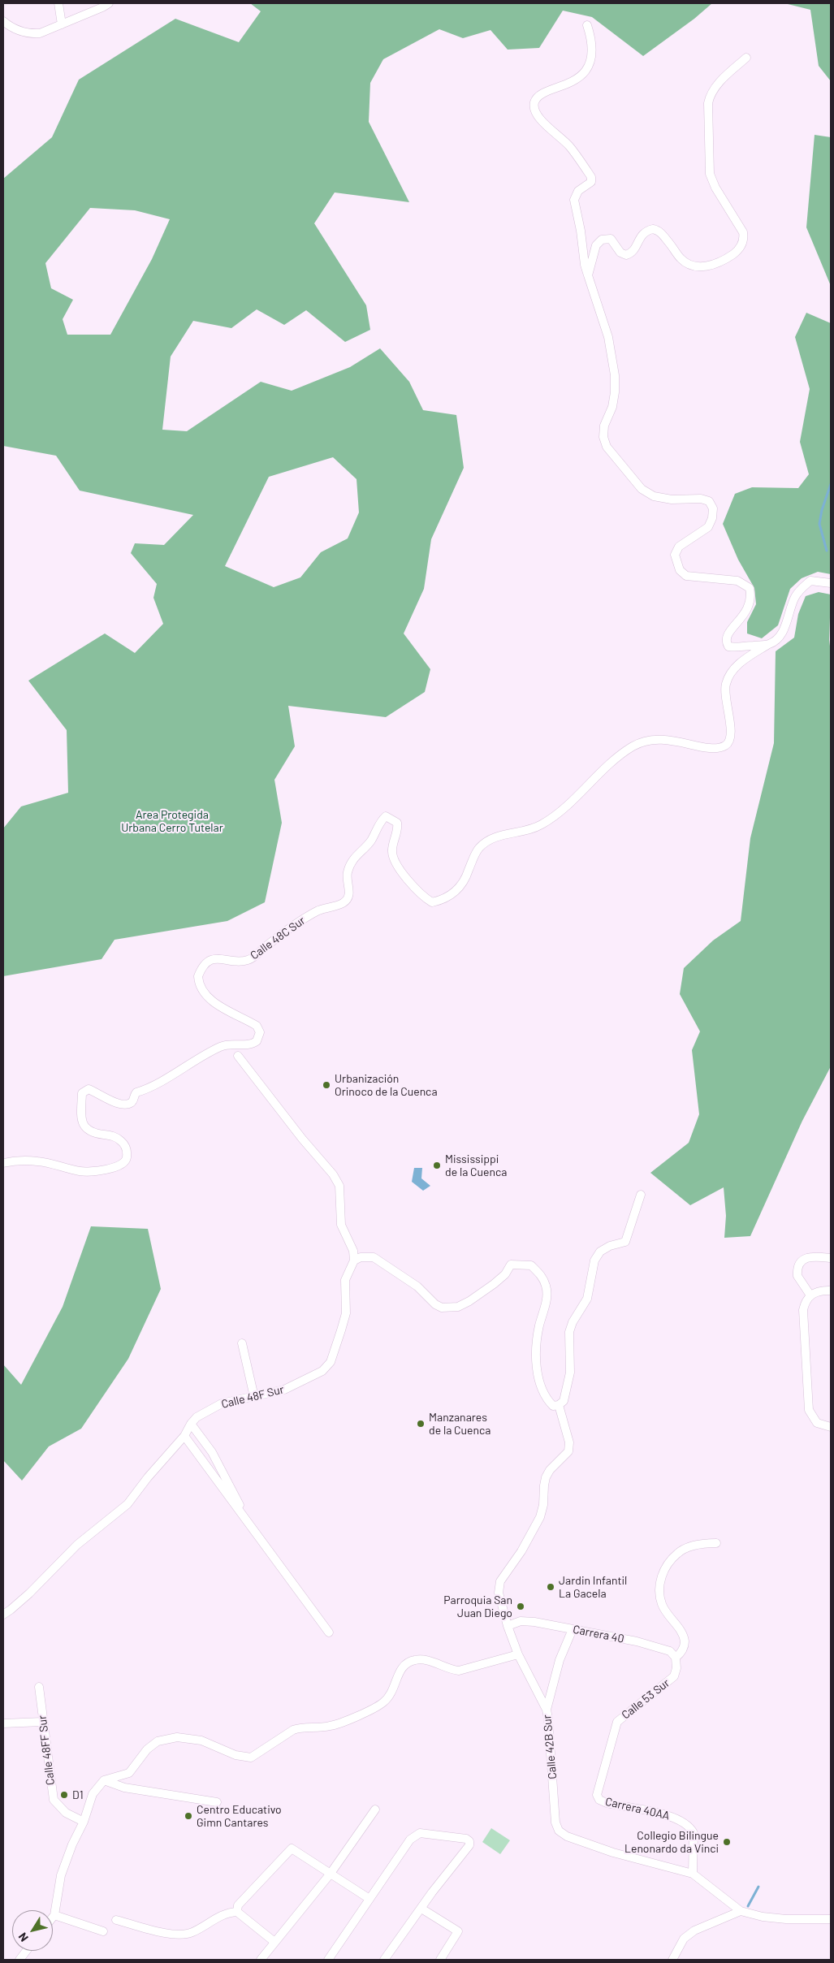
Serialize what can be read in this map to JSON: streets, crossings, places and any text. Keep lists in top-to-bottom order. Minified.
{"streets":{"street":["Calle 48C Sur","Calle 48F Sur","Carrera 40","Calle 53 Sur","Calle 42B Sur","Calle 48FF Sur","Carrera 40AA"]},"crossings":[["Carrera 40","Calle 53 Sur"],["Carrera 40","Calle 42B Sur"],["Calle 53 Sur","Carrera 40AA"],["Calle 42B Sur","Carrera 40AA"]],"parks":["Area Protegida Urbana Cerro Tutelar"],"places":["Urbanización Orinoco de la Cuenca","Mississippi de la Cuenca","Manzanares de la Cuenca","Jardin Infantil La Gacela","Parroquia San Juan Diego","D1","Centro Educativo Gimn Cantares","Collegio Bilingue Lenonardo da Vinci"],"north":"bottom left"}
